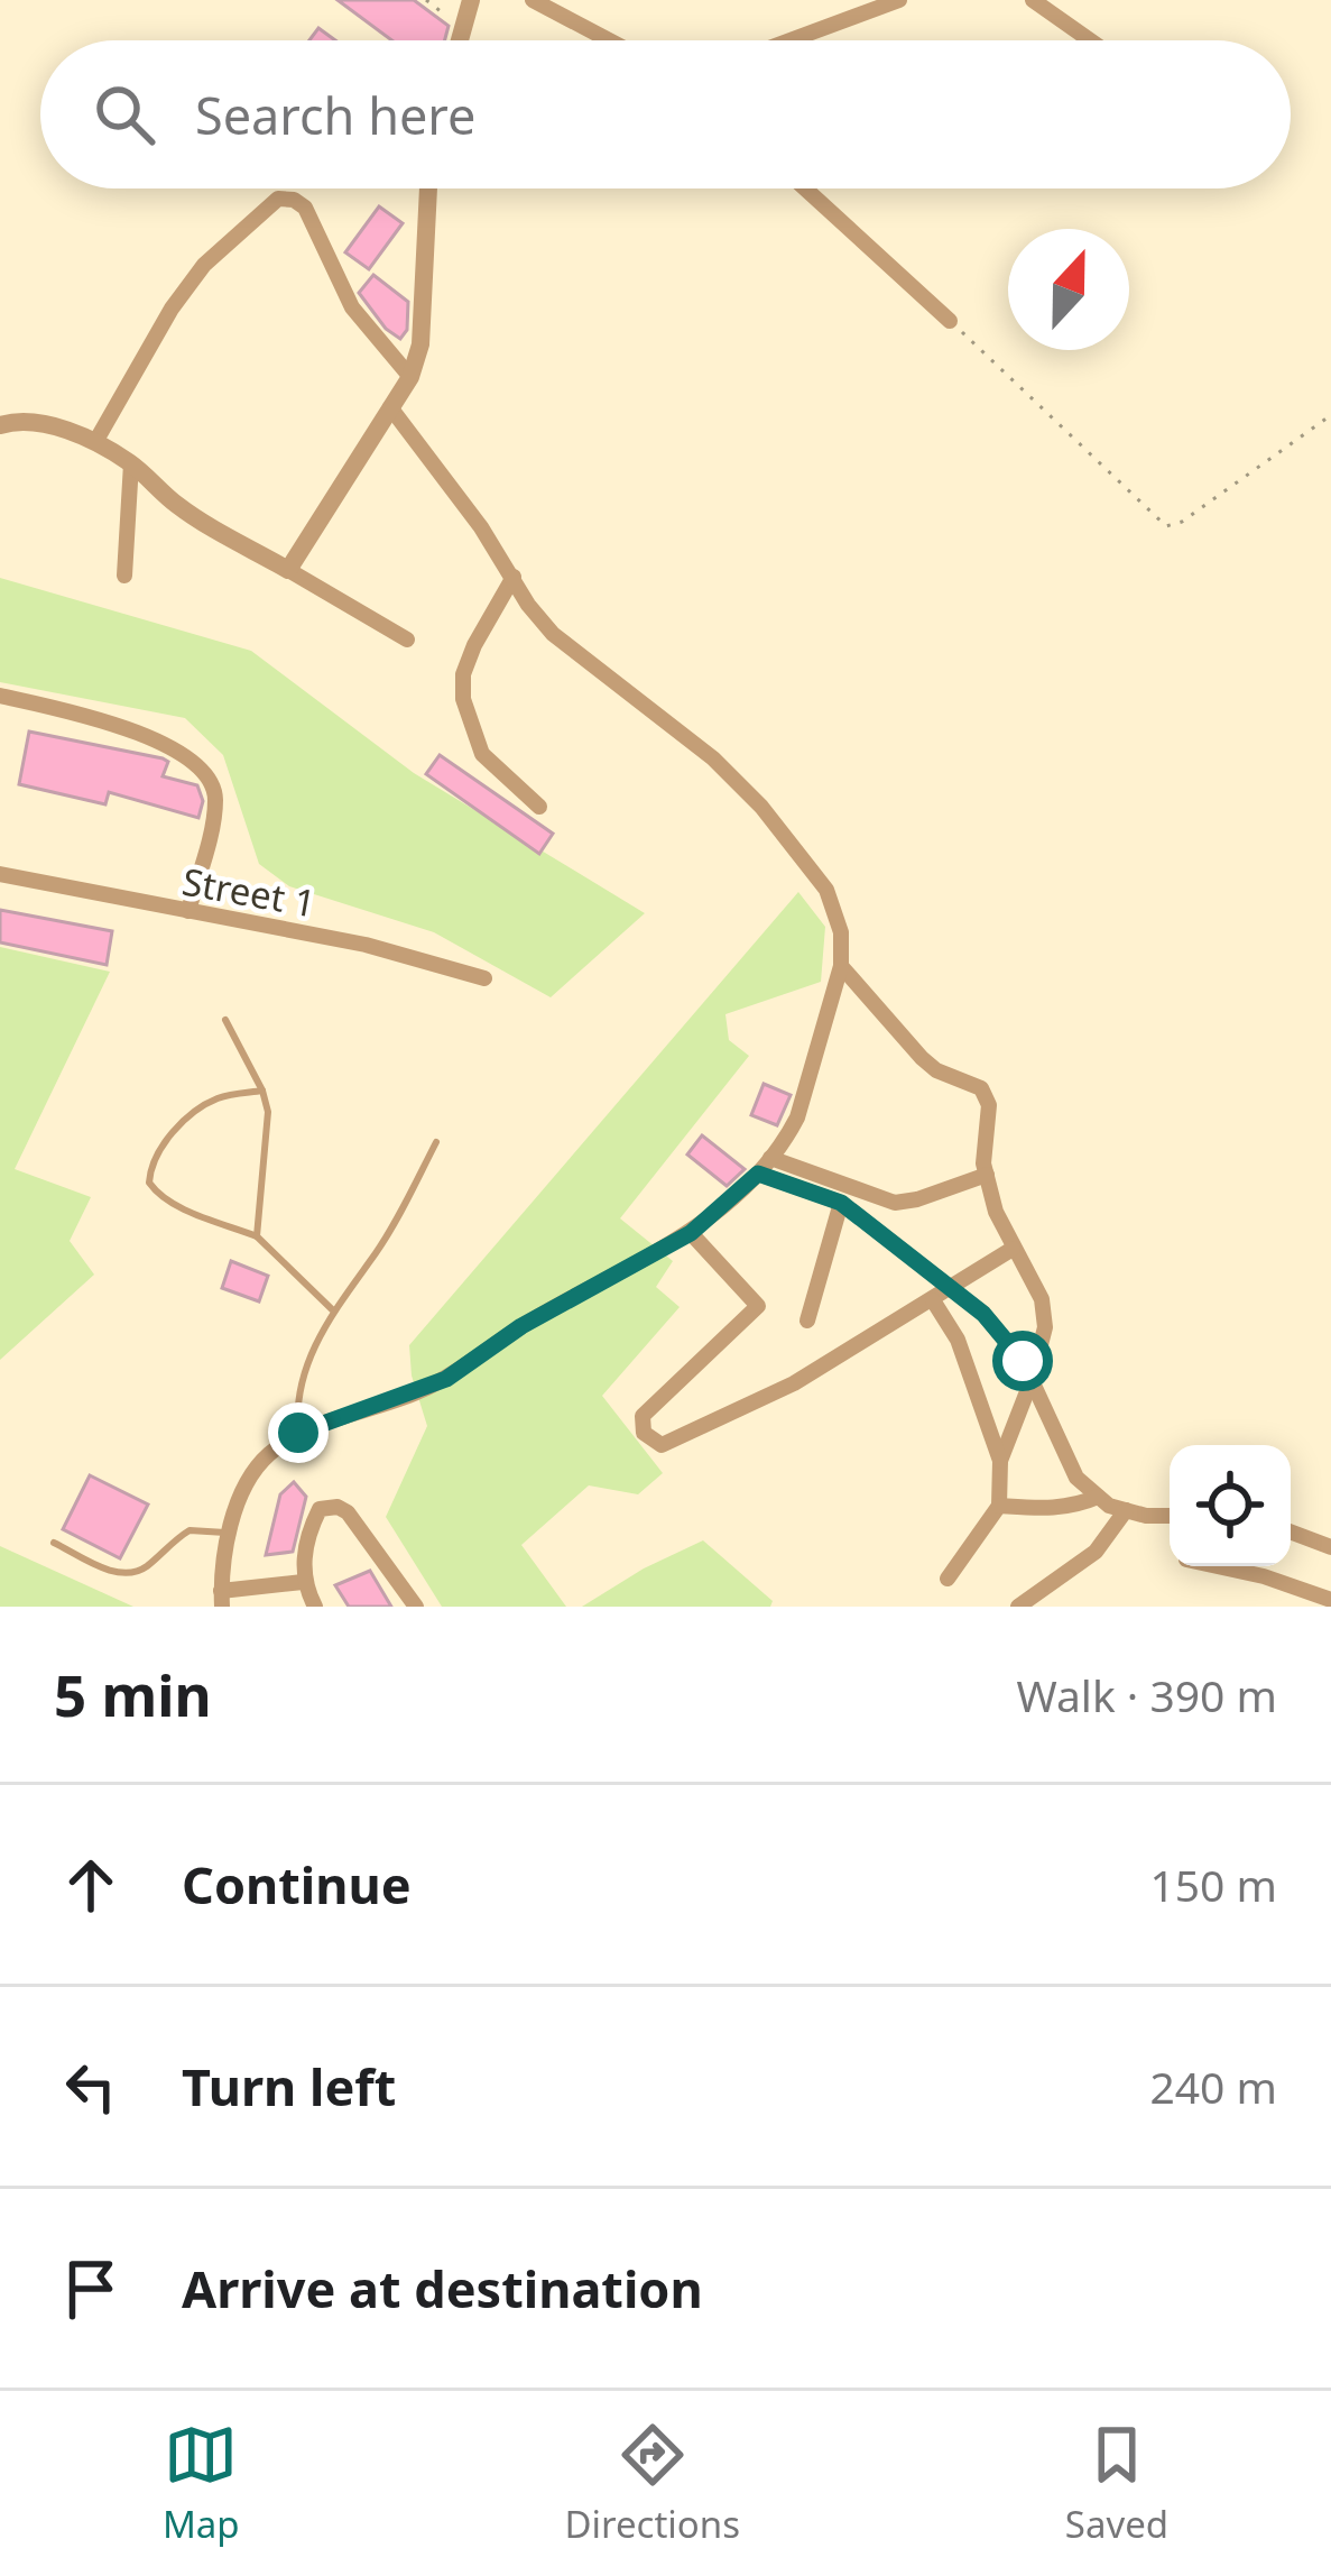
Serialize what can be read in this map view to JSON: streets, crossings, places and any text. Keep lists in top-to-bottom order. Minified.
{"streets":{"street":["Street 1"]},"north":"top","page":{"search":"Search here","heading":["5 min","Walk · 390 m"],"list":[["Continue","150 m"],["Turn left","240 m"],"Arrive at destination"],"nav":["Map","Directions","Saved"]}}
